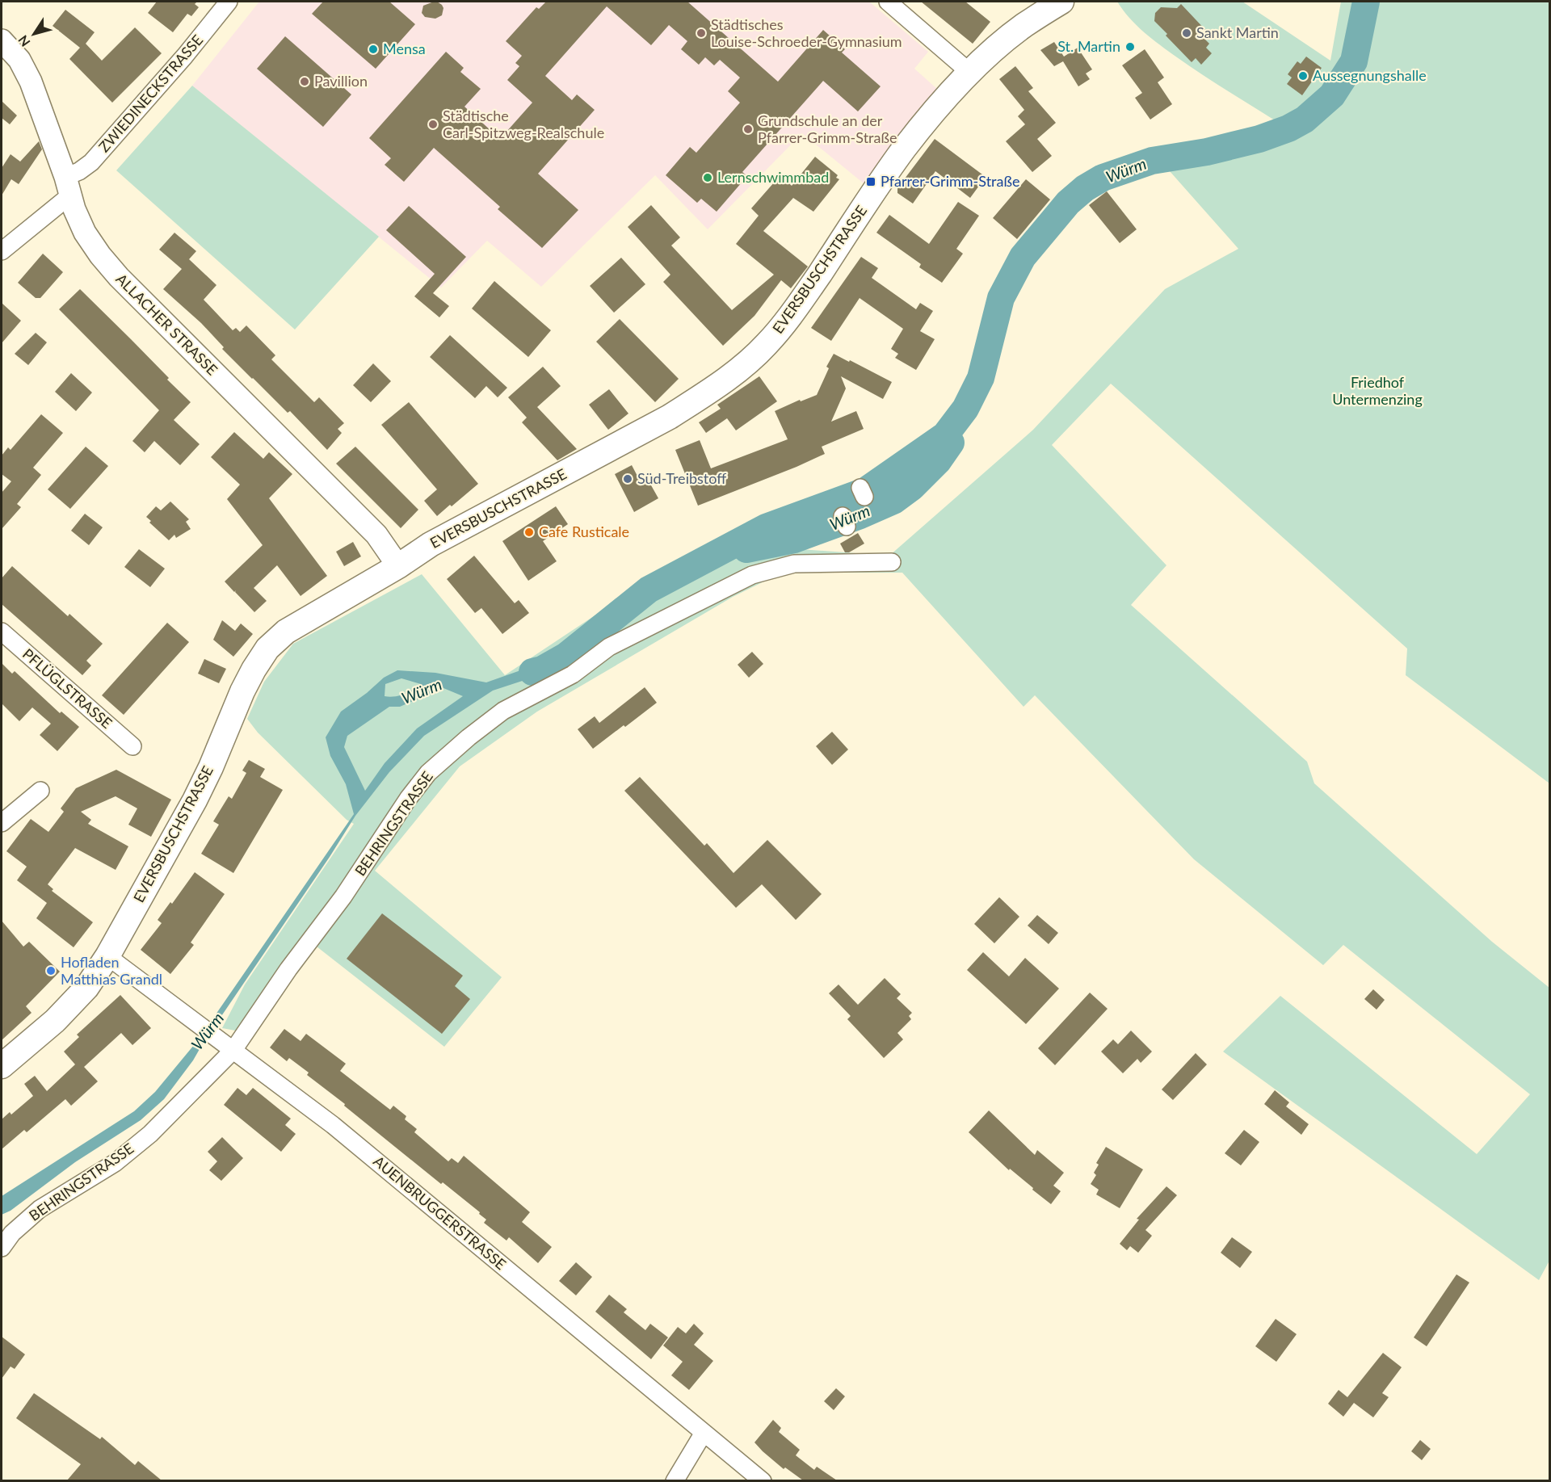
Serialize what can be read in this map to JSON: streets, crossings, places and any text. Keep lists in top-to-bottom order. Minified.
{"streets":{"main road":["EVERSBUSCHSTRASSE"],"street":["ZWIEDINECKSTRASSE","ALLACHER STRASSE","PFLÜGLSTRASSE","BEHRINGSTRASSE","AUENBRUGGERSTRASSE"]},"crossings":[["ZWIEDINECKSTRASSE","ALLACHER STRASSE"],["EVERSBUSCHSTRASSE","ALLACHER STRASSE"],["EVERSBUSCHSTRASSE","AUENBRUGGERSTRASSE"],["BEHRINGSTRASSE","AUENBRUGGERSTRASSE"]],"water":["Würm"],"parks":["Friedhof Untermenzing"],"places":{"other":["Städtisches Louise-Schroeder-Gymnasium","Sankt Martin","St. Martin","Mensa","Aussegnungshalle","Pavillion","Städtische Carl-Spitzweg-Realschule","Grundschule an der Pfarrer-Grimm-Straße","Lernschwimmbad","Süd-Treibstoff","Cafe Rusticale","Hofladen Matthias Grandl"],"transit":["Pfarrer-Grimm-Straße"]},"north":"bottom left"}
